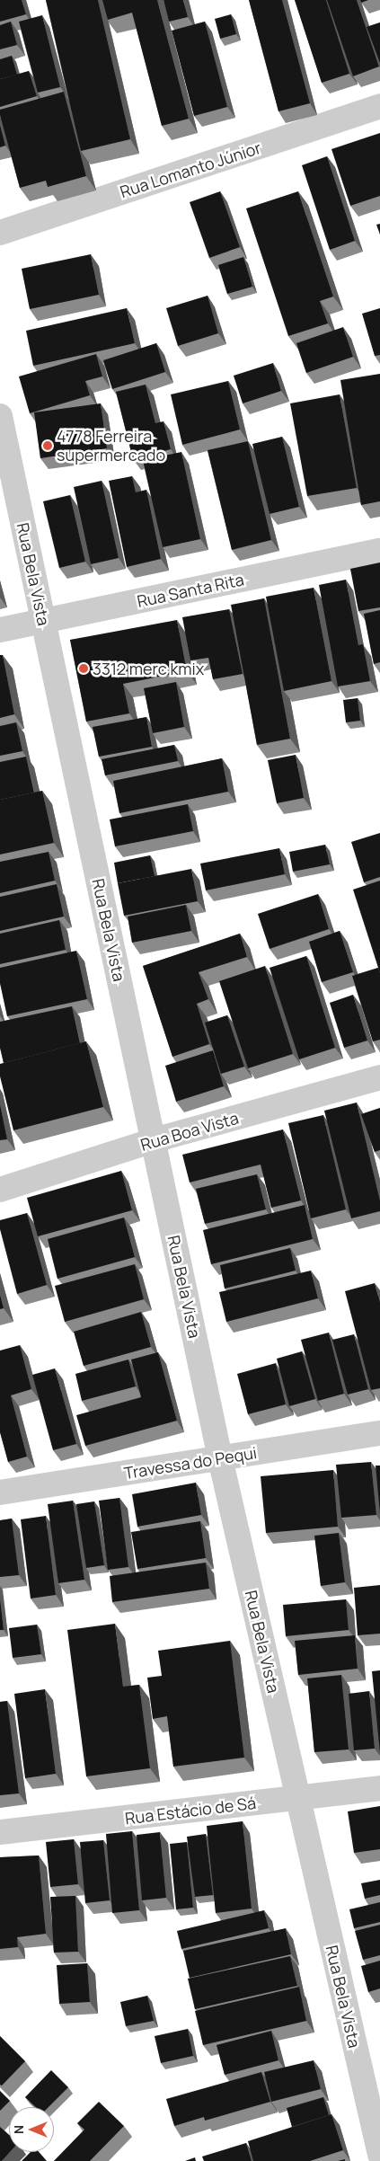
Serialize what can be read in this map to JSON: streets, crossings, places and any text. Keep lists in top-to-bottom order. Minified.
{"streets":{"street":["Rua Lomanto Júnior","Rua Bela Vista","Rua Santa Rita","Rua Boa Vista","Travessa do Pequi","Rua Estácio de Sá"]},"crossings":[["Rua Bela Vista","Rua Santa Rita"],["Rua Bela Vista","Rua Boa Vista"],["Rua Bela Vista","Travessa do Pequi"],["Rua Bela Vista","Rua Estácio de Sá"]],"places":["4778 Ferreira supermercado","3312 merc kmix"],"north":"left"}
